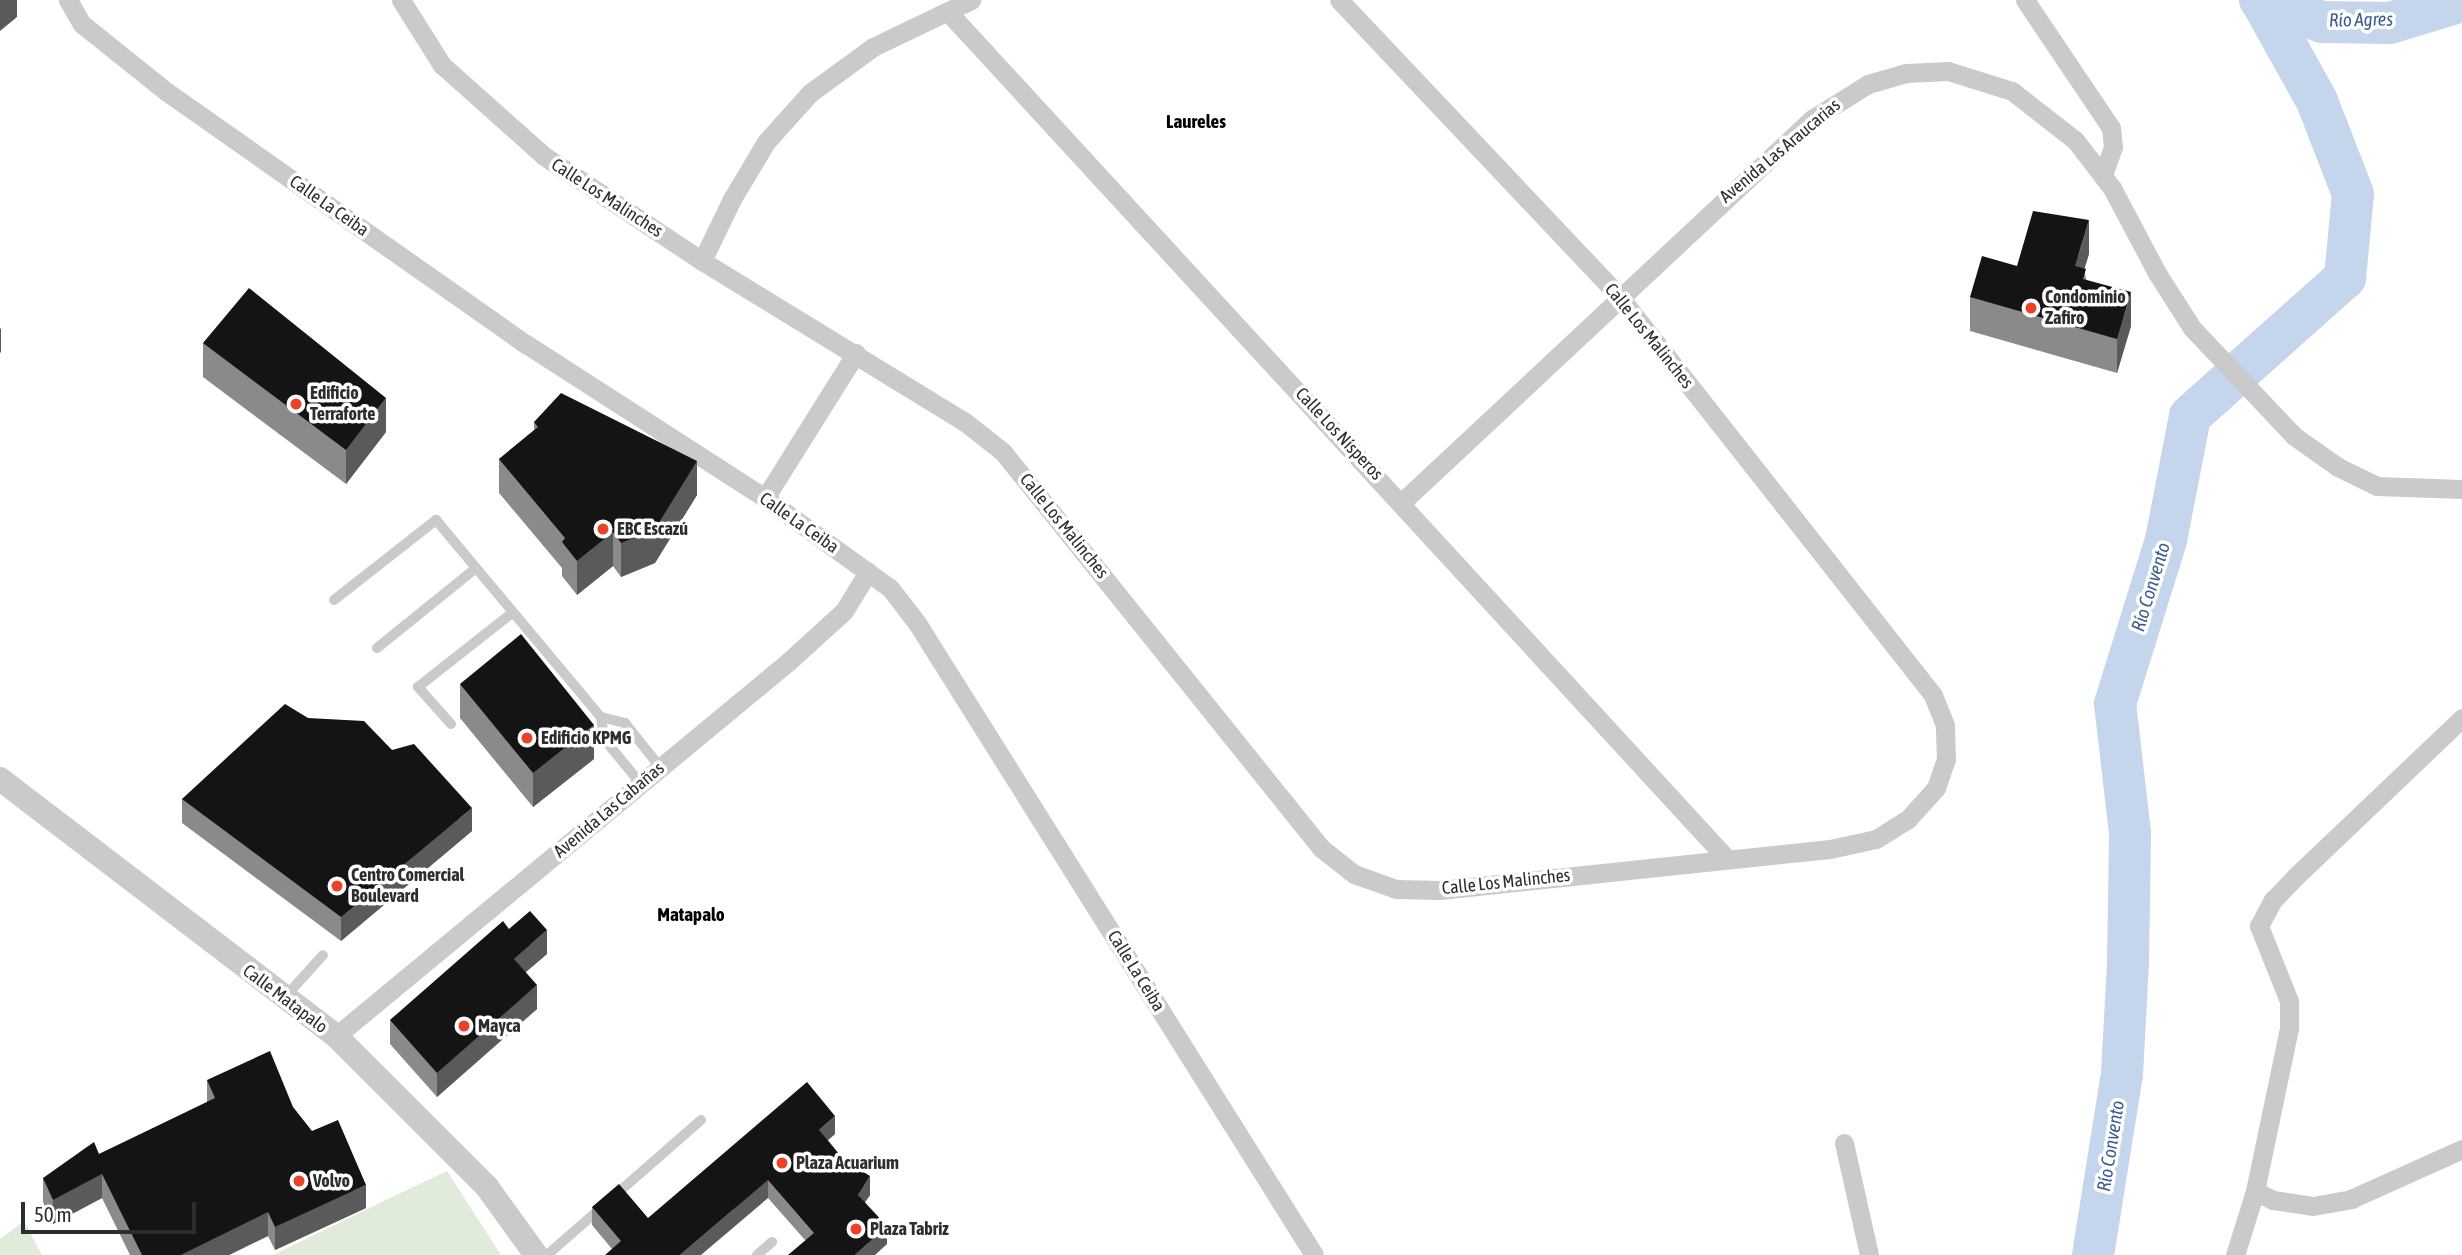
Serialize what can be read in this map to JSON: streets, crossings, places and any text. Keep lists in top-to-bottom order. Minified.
{"streets":{"street":["Avenida Las Araucarias","Calle Los Malinches","Calle La Ceiba","Calle Los Nísperos","Avenida Las Cabañas","Calle Matapalo"]},"crossings":[["Avenida Las Araucarias","Calle Los Malinches"],["Avenida Las Araucarias","Calle Los Nísperos"],["Calle Los Malinches","Calle Los Nísperos"],["Calle La Ceiba","Avenida Las Cabañas"],["Avenida Las Cabañas","Calle Matapalo"]],"districts":["Laureles","Matapalo"],"water":["Río Agres","Río Convento"],"places":["Condominio Zafiro","Edificio Terraforte","EBC Escazú","Edificio KPMG","Centro Comercial Boulevard","Mayca","Plaza Acuarium","Volvo","Plaza Tabriz"],"scale_bar":"50 m"}
